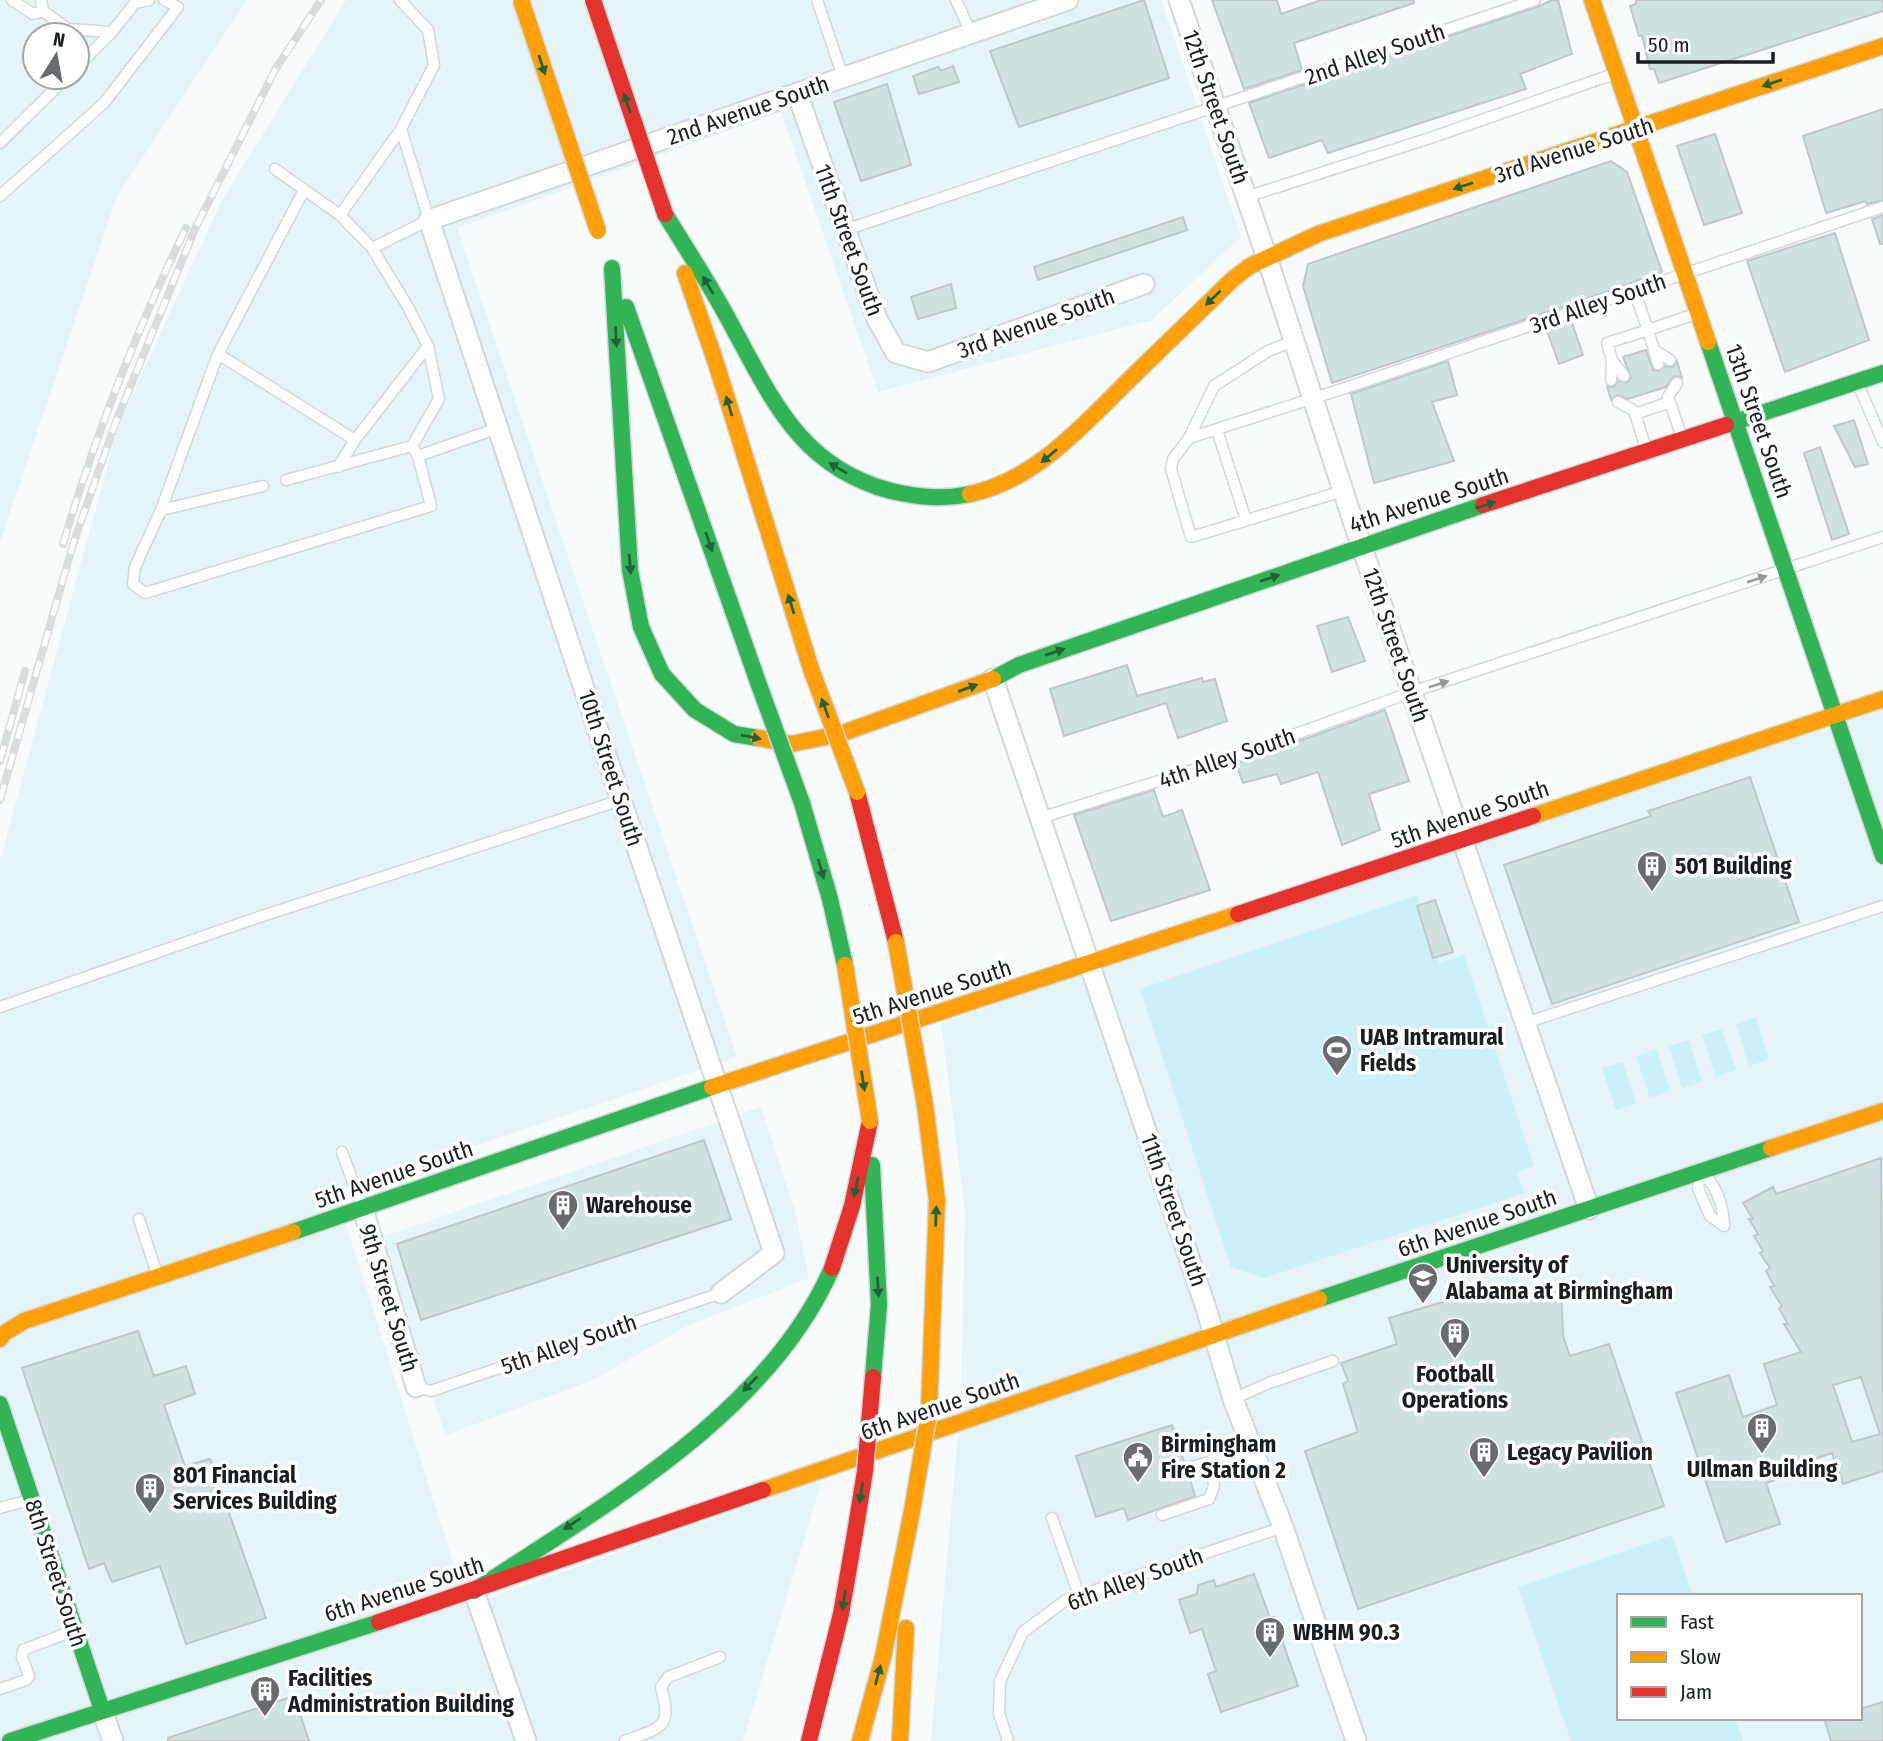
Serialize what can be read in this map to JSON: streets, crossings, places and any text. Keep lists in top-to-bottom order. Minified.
{"streets":{"main road":["3rd Avenue South","13th Street South","4th Avenue South","5th Avenue South","6th Avenue South","8th Street South"],"street":["12th Street South","2nd Avenue South","11th Street South","10th Street South","9th Street South"],"lane":["2nd Alley South","3rd Alley South","4th Alley South","5th Alley South","6th Alley South"]},"crossings":[["2nd Alley South","12th Street South"],["2nd Alley South","11th Street South"],["12th Street South","3rd Avenue South"],["12th Street South","3rd Alley South"],["12th Street South","4th Avenue South"],["12th Street South","4th Alley South"],["12th Street South","5th Avenue South"],["12th Street South","6th Avenue South"],["2nd Avenue South","11th Street South"],["2nd Avenue South","10th Street South"],["3rd Avenue South","11th Street South"],["3rd Avenue South","13th Street South"],["11th Street South","4th Avenue South"],["11th Street South","4th Alley South"],["11th Street South","5th Avenue South"],["11th Street South","6th Avenue South"],["11th Street South","6th Alley South"],["3rd Alley South","13th Street South"],["13th Street South","4th Avenue South"],["13th Street South","4th Alley South"],["13th Street South","5th Avenue South"],["10th Street South","5th Avenue South"],["10th Street South","5th Alley South"],["5th Avenue South","9th Street South"],["6th Avenue South","8th Street South"],["9th Street South","5th Alley South"]],"one_way":["3rd Avenue South","4th Alley South"],"places":{"building":["501 Building","Warehouse","Football Operations","UIlman Building","Legacy Pavilion","801 Financial Services Building","WBHM 90.3","Facilities Administration Building"],"sports":["UAB Intramural Fields"],"school or university":["University of Alabama at Birmingham"],"public building":["Birmingham Fire Station 2"]},"legend":["Fast","Slow","Jam"],"scale_bar":"50 m","north":"top"}
